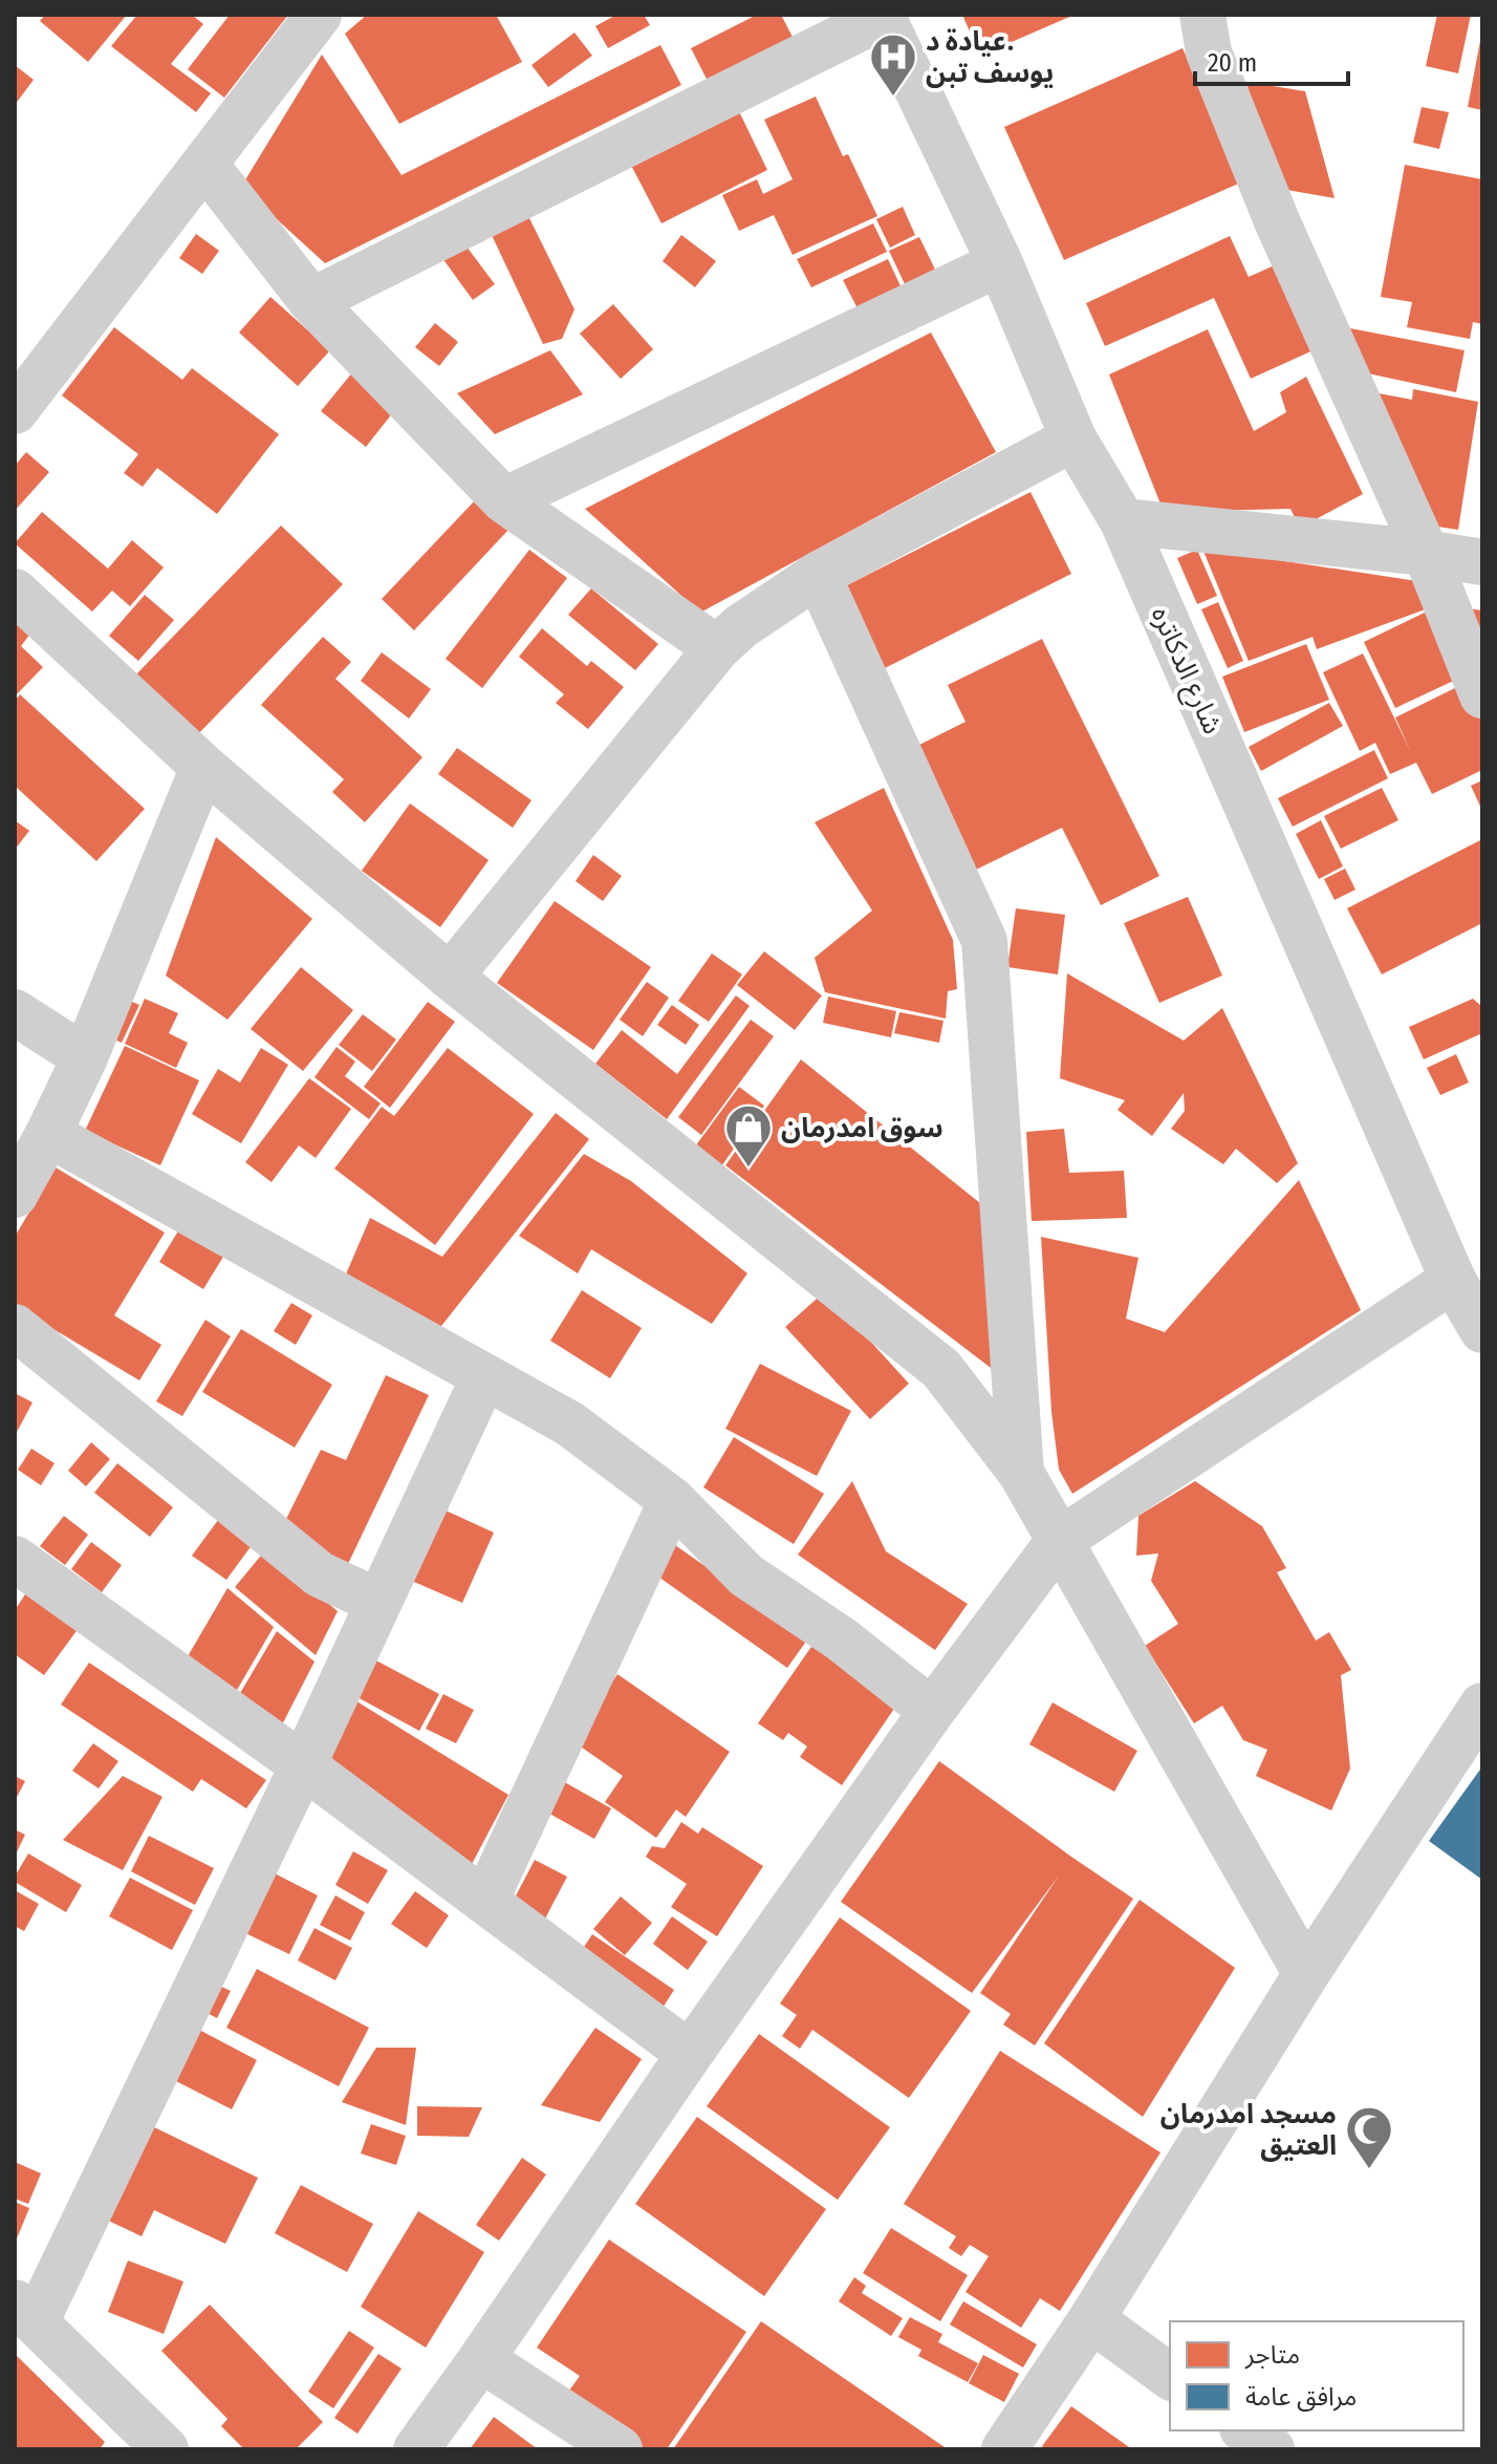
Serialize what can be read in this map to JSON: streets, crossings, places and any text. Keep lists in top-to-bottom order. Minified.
{"streets":{"street":["شارع الدكاتره"]},"places":{"hospital":["عيادة د. يوسف تبن"],"shop":["سوق امدرمان"],"mosque":["مسجد امدرمان العتيق"]},"legend":["متاجر","مرافق عامة"],"scale_bar":"20 m"}
